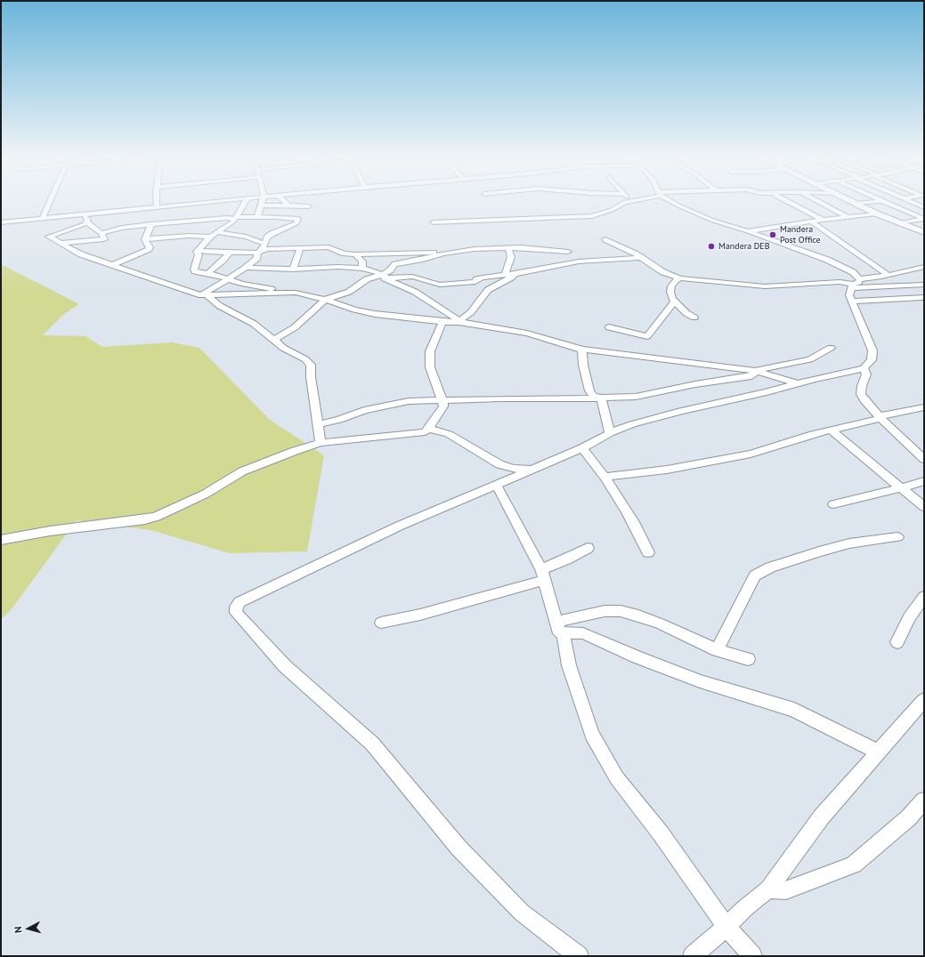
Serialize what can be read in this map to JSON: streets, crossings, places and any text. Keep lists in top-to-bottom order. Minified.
{"places":["Mandera Post Office","Mandera DEB"],"north":"left"}
